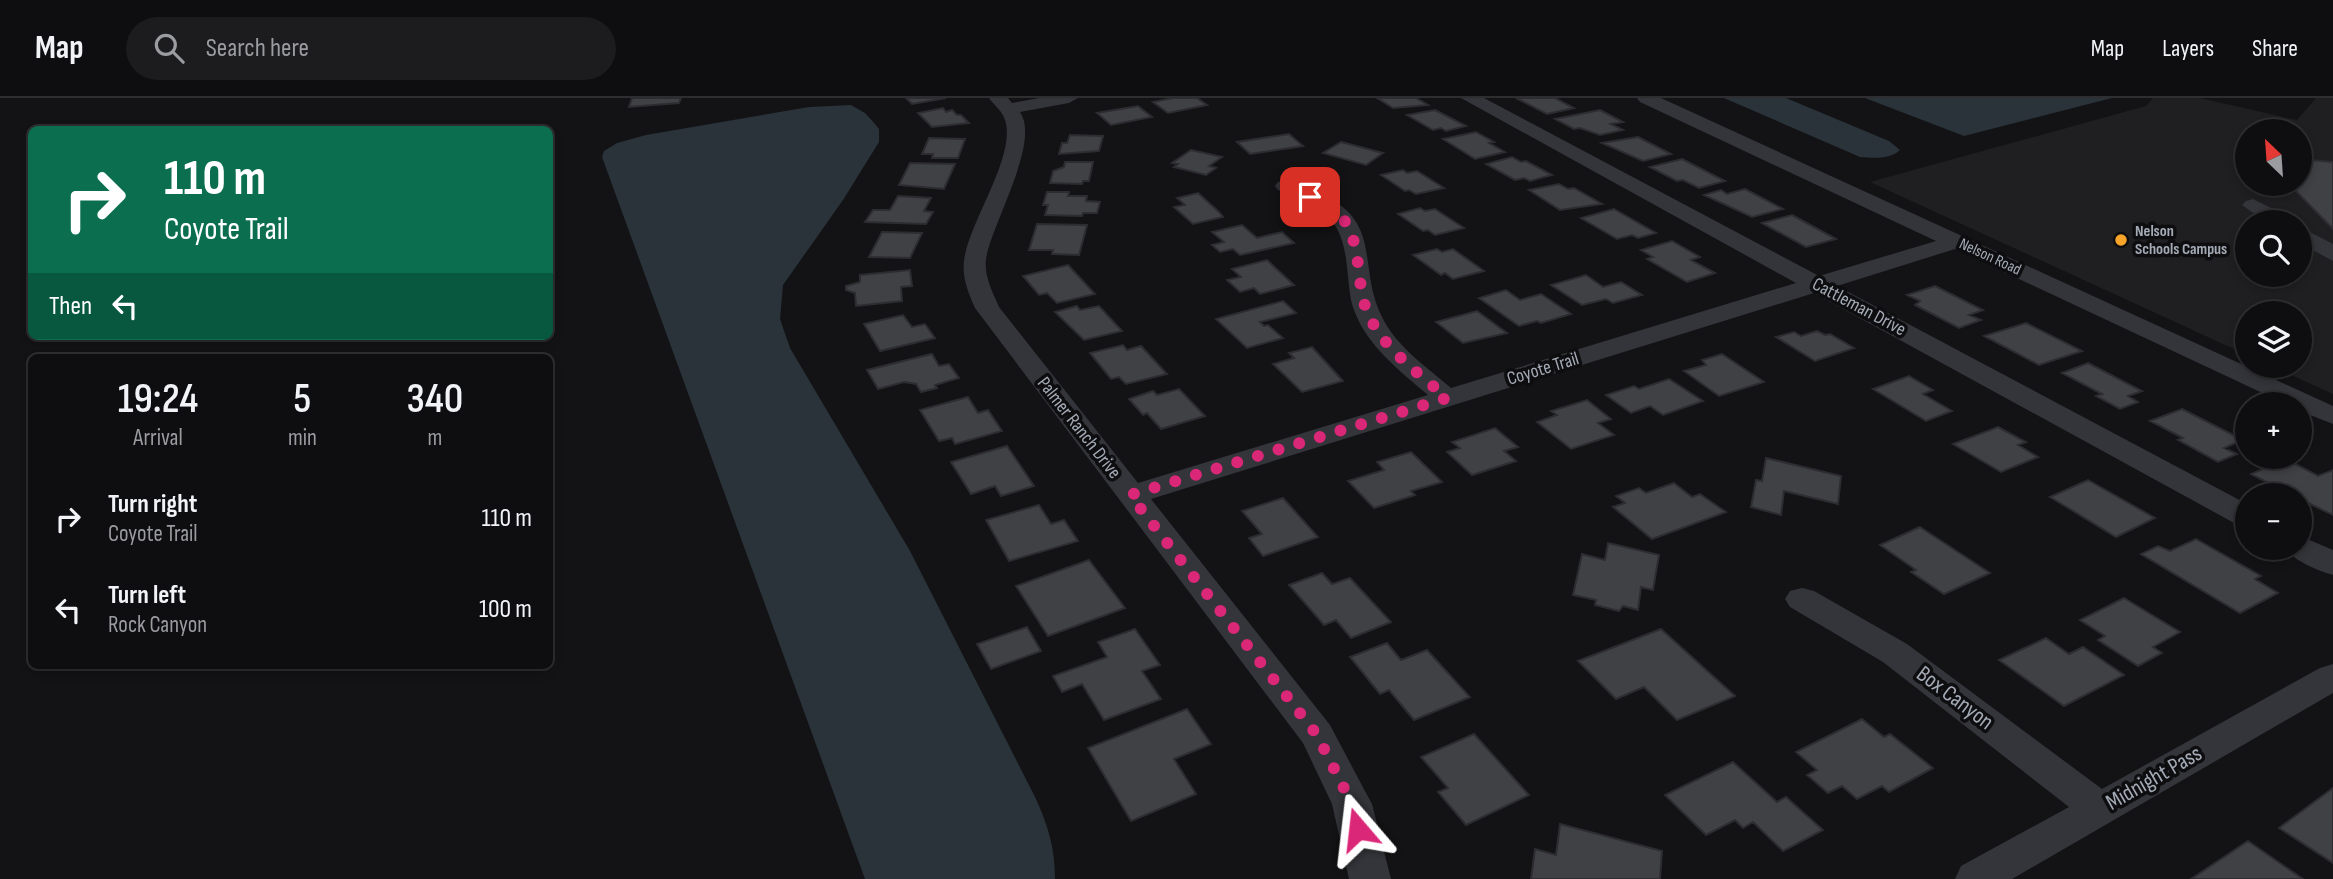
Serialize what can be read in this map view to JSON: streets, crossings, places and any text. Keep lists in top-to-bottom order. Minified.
{"streets":{"street":["Nelson Road","Cattleman Drive","Coyote Trail","Palmer Ranch Drive","Box Canyon","Midnight Pass"]},"crossings":[["Nelson Road","Coyote Trail"],["Cattleman Drive","Coyote Trail"],["Coyote Trail","Palmer Ranch Drive"],["Box Canyon","Midnight Pass"]],"places":["Nelson Schools Campus"],"north":"top left","page":{"header":"Map","search":"Search here","nav":["Map","Layers","Share"],"map_buttons":["+","−"],"turn":["110 m","Coyote Trail"],"then":"Then","eta":["19:24","Arrival","5","min","340","m"],"list":[{"name":"Turn right","note":"Coyote Trail","value":"110 m"},{"name":"Turn left","note":"Rock Canyon","value":"100 m"}]}}
